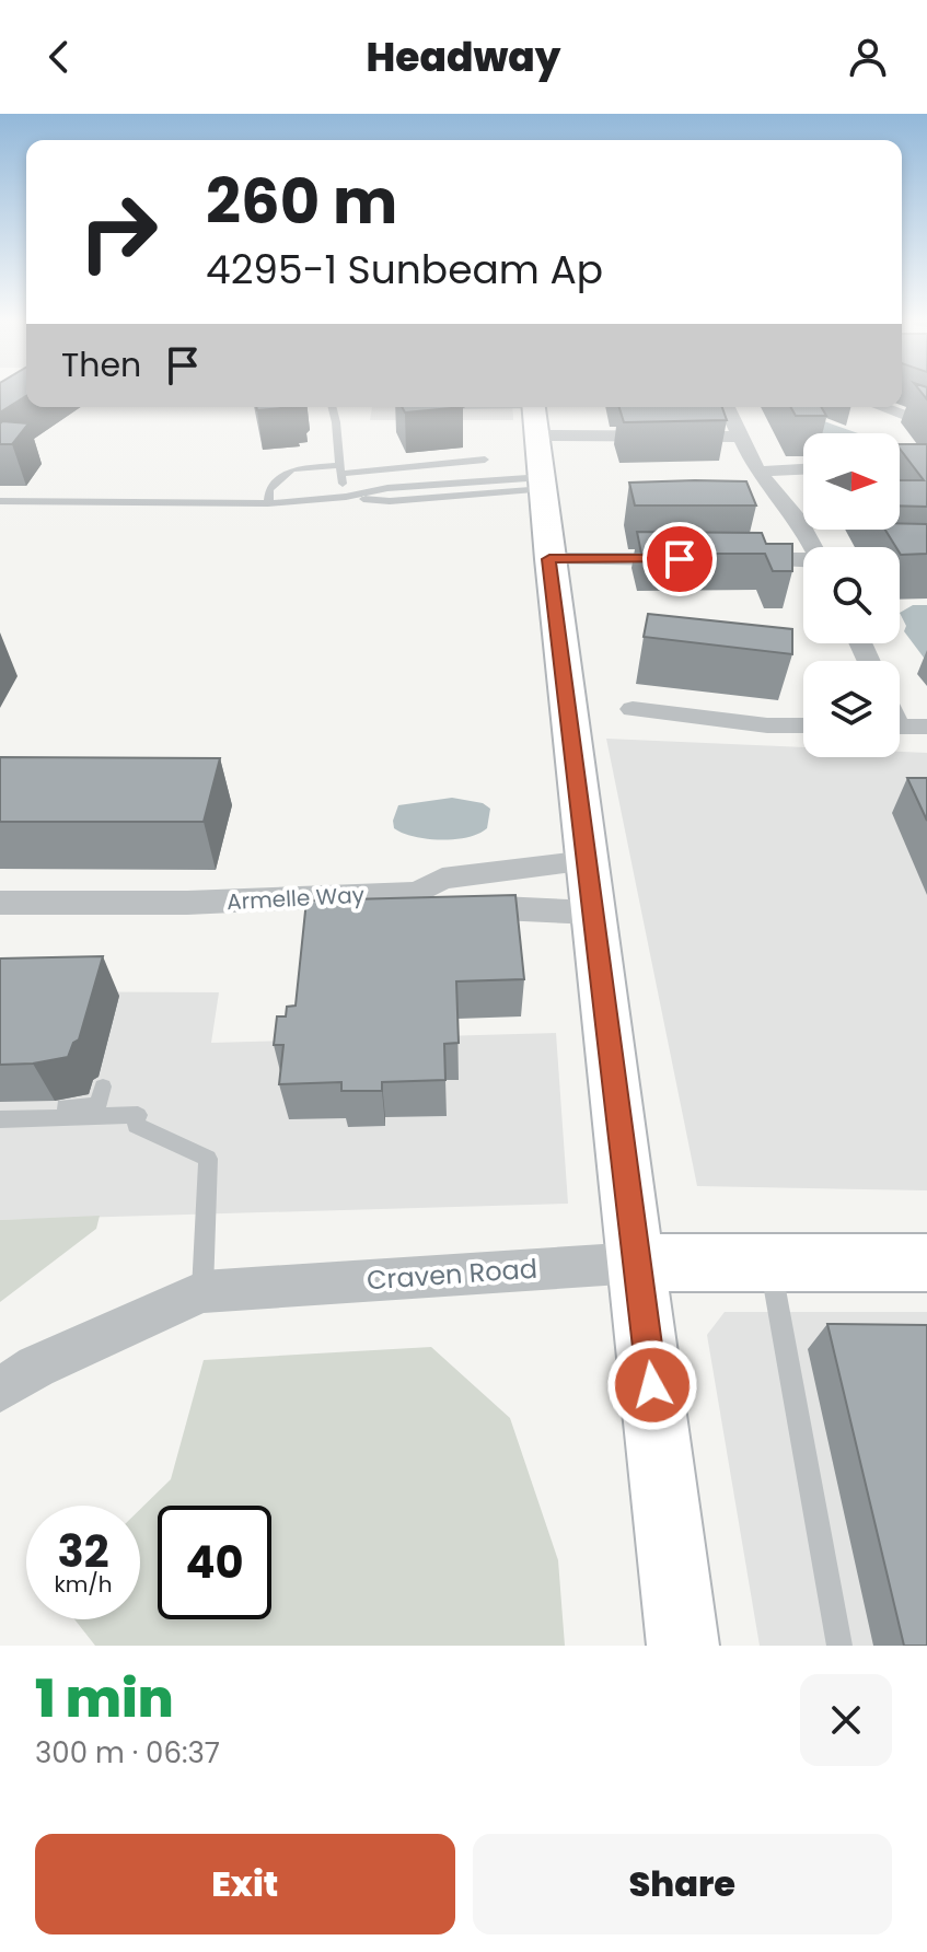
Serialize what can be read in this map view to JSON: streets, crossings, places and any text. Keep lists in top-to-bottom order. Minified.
{"streets":{"street":["Armelle Way","Craven Road"]},"north":"right","page":{"header":"Headway","turn":["260 m","4295-1 Sunbeam Ap"],"then":"Then","speed":"32 km/h","limit":"40","heading":["1 min","300 m · 06:37"],"buttons":["Exit","Share"]}}
